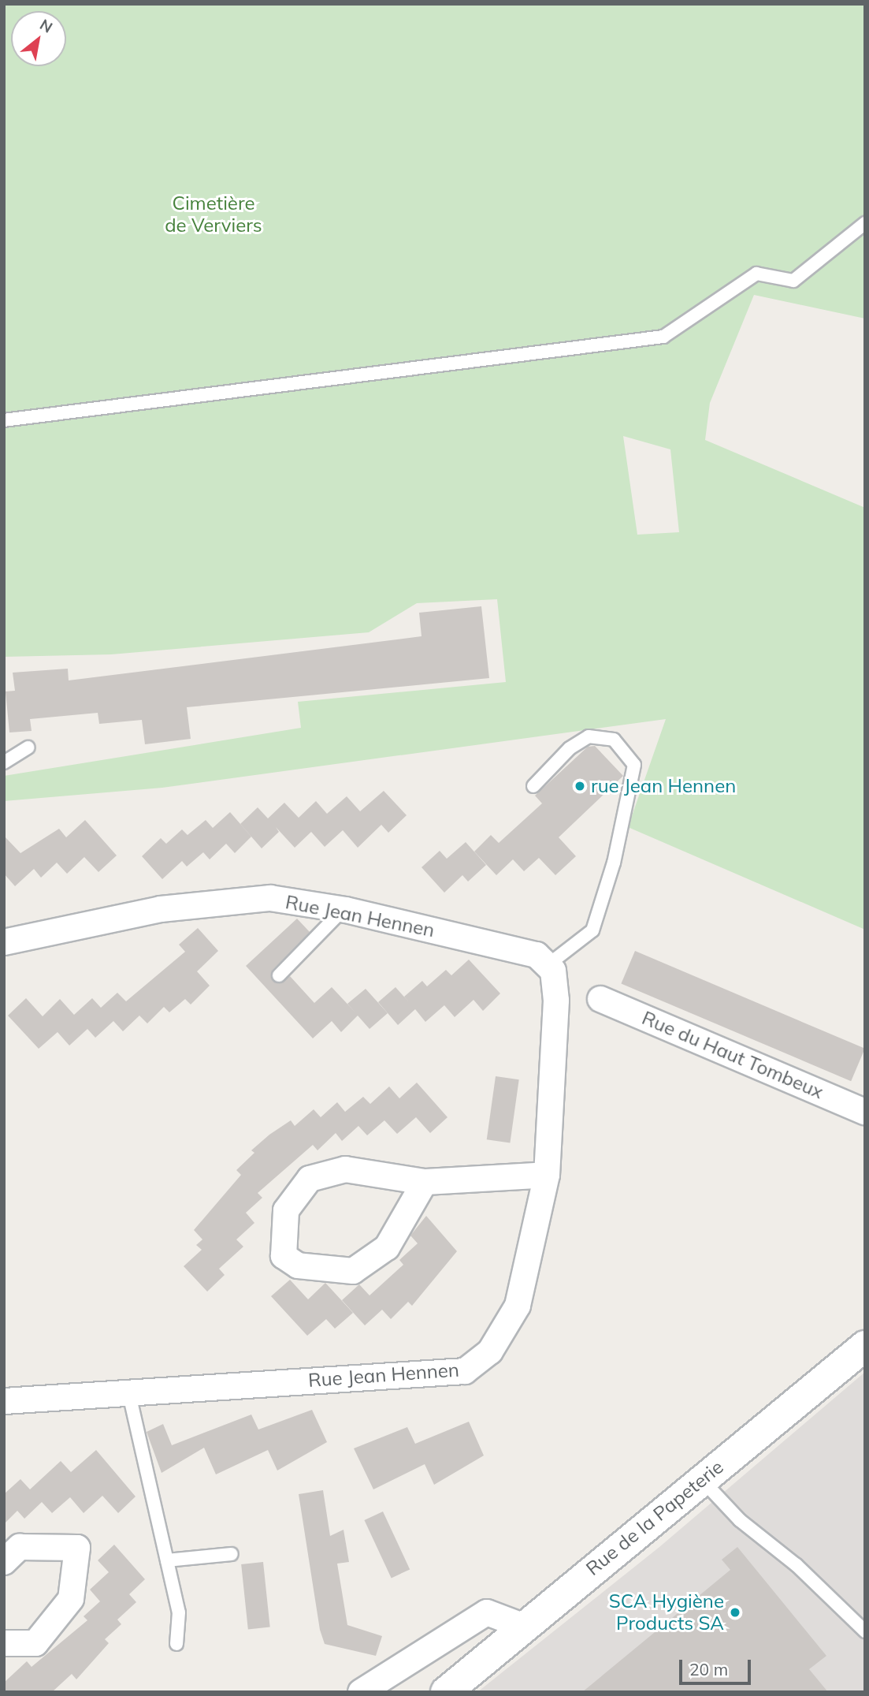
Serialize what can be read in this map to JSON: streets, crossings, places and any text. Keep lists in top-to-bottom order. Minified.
{"streets":{"main road":["Rue de la Papeterie"],"street":["Rue Jean Hennen","Rue du Haut Tombeux"]},"parks":["Cimetière de Verviers"],"places":["rue Jean Hennen","SCA Hygiène Products SA"],"scale_bar":"20 m","north":"top right"}
